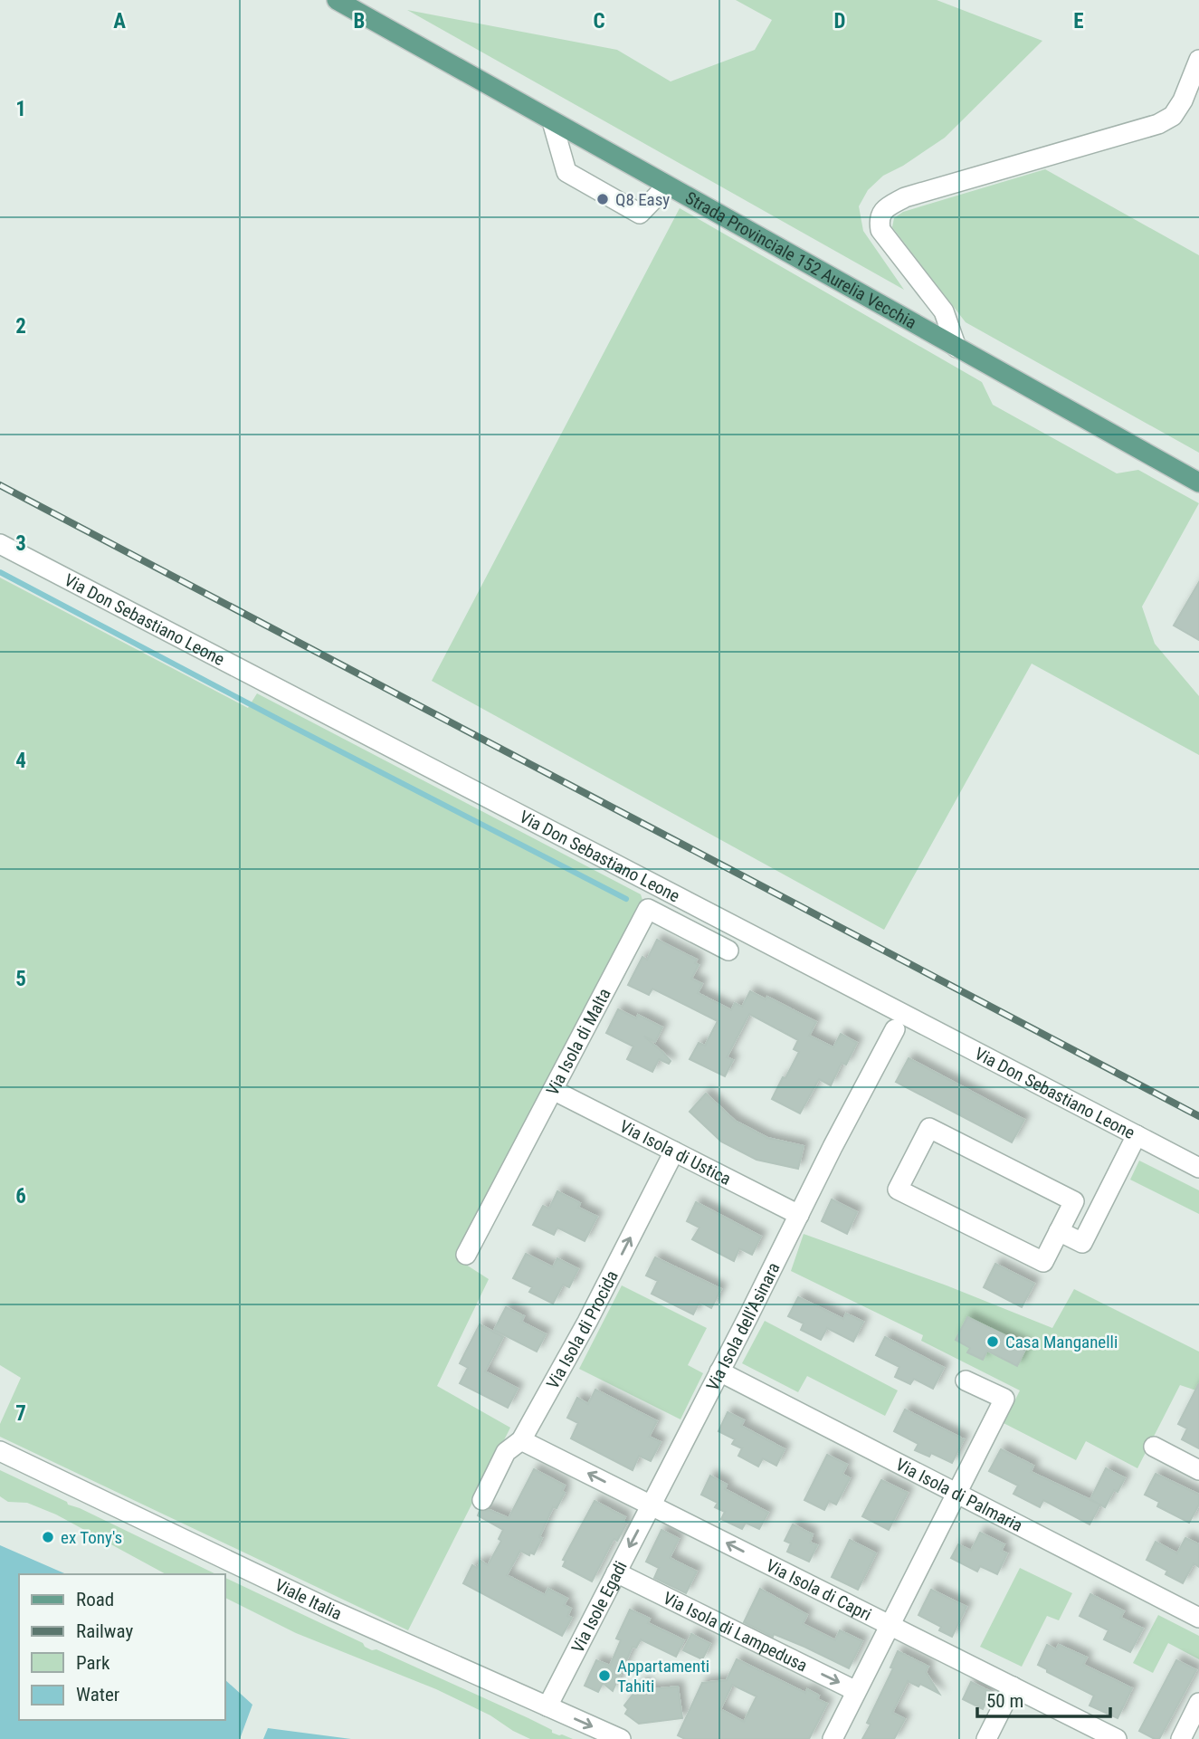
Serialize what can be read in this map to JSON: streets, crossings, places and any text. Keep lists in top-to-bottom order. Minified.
{"streets":{"main road":["Strada Provinciale 152 Aurelia Vecchia"],"street":["Via Don Sebastiano Leone","Via Isola di Malta","Via Isola di Ustica","Via Isola dell'Asinara","Via Isola di Procida","Via Isola di Palmaria","Via Isola di Capri","Viale Italia","Via Isole Egadi","Via Isola di Lampedusa"]},"crossings":[["Via Isola di Malta","Via Isola di Ustica"],["Via Isola di Ustica","Via Isola dell'Asinara"],["Via Isola di Ustica","Via Isola di Procida"],["Via Isola dell'Asinara","Via Isola di Palmaria"],["Via Isola dell'Asinara","Via Isola di Capri"],["Via Isola dell'Asinara","Via Isole Egadi"],["Via Isola di Procida","Via Isola di Capri"],["Via Isola di Capri","Via Isole Egadi"],["Viale Italia","Via Isole Egadi"],["Via Isole Egadi","Via Isola di Lampedusa"]],"one_way":["Via Isola di Procida","Via Isola di Capri","Via Isola di Lampedusa"],"places":["Q8 Easy","Casa Manganelli","ex Tony's","Appartamenti Tahiti"],"legend":["Road","Railway","Park","Water"],"scale_bar":"50 m","grid":{"columns":["A","B","C","D","E"],"rows":["1","2","3","4","5","6","7"]}}
